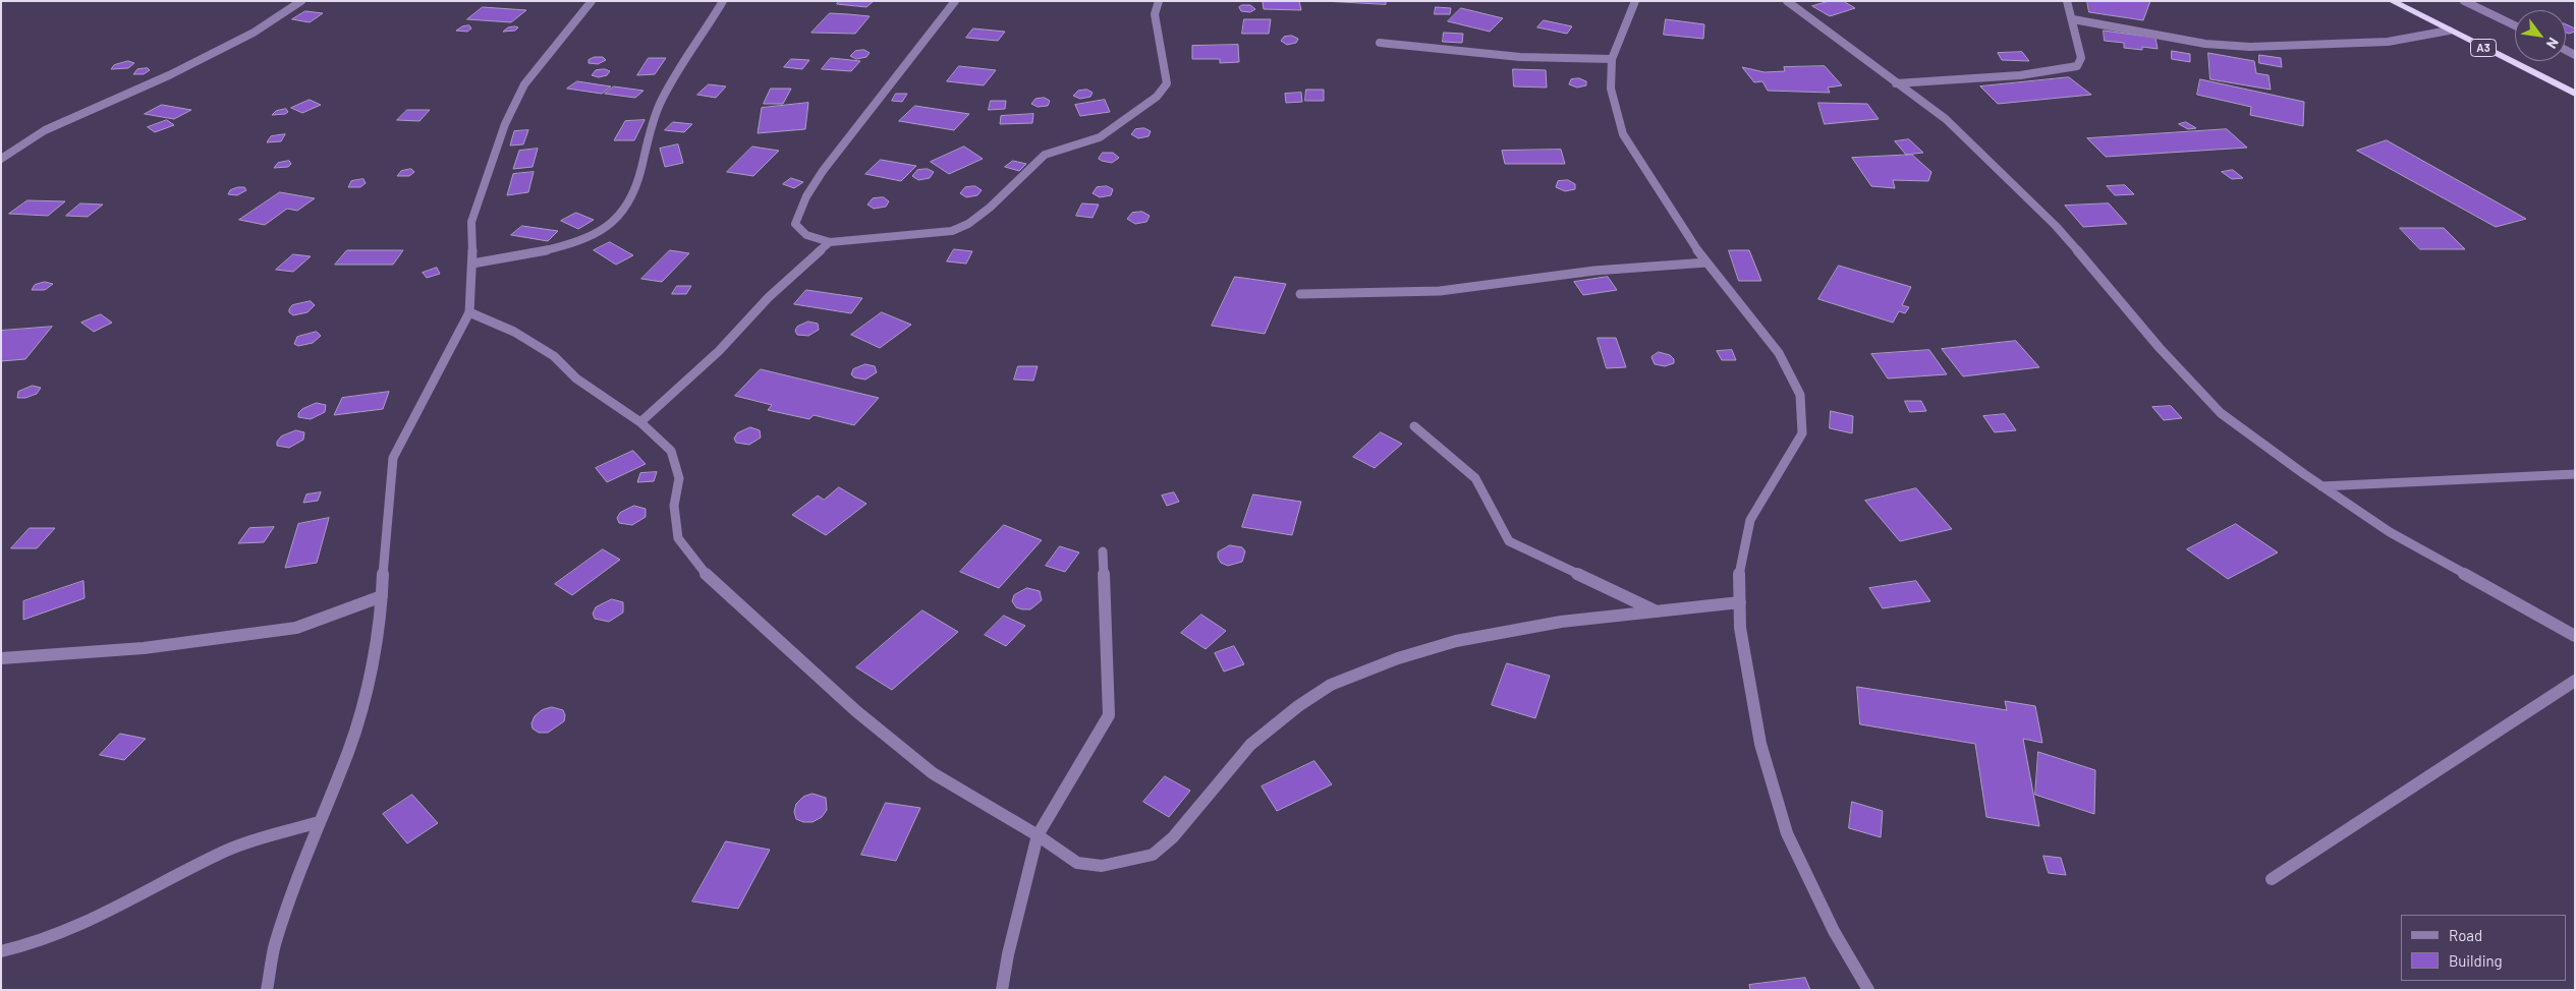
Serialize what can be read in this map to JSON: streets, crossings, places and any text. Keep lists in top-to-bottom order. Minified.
{"streets":{"highway":["A3"]},"legend":["Road","Building"],"north":"bottom right"}
